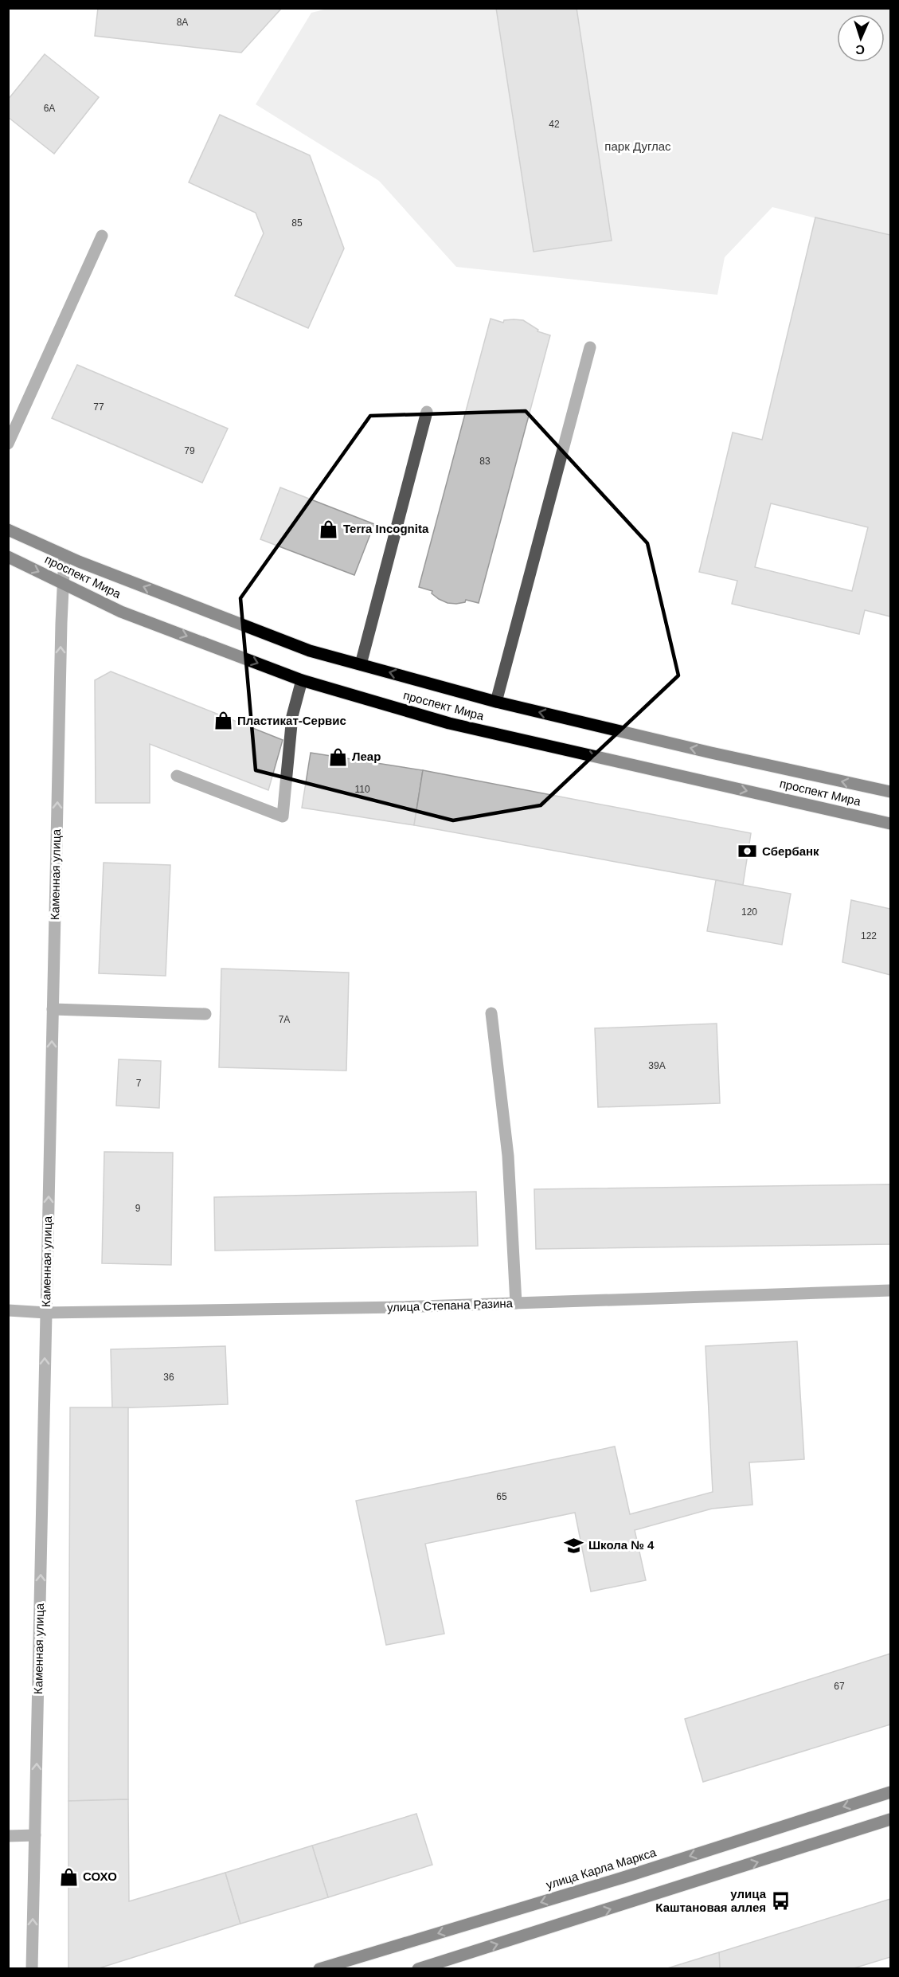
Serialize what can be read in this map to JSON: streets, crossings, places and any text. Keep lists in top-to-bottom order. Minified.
{"streets":{"main road":["проспект Мира","улица Карла Маркса"],"street":["Каменная улица","улица Степана Разина"]},"crossings":[["проспект Мира","Каменная улица"],["Каменная улица","улица Степана Разина"]],"one_way":["Каменная улица"],"parks":["парк Дуглас"],"places":{"shop":["Terra Incognita","Пластикат-Сервис","Леар","СОХО"],"bank":["Сбербанк"],"school or university":["Школа № 4"],"bus stop":["улица Каштановая аллея"]},"house_numbers":["8А","6А","42","85","77","79","83","110","120","122","7А","39А","7","9","36","65","67"],"north":"bottom"}
